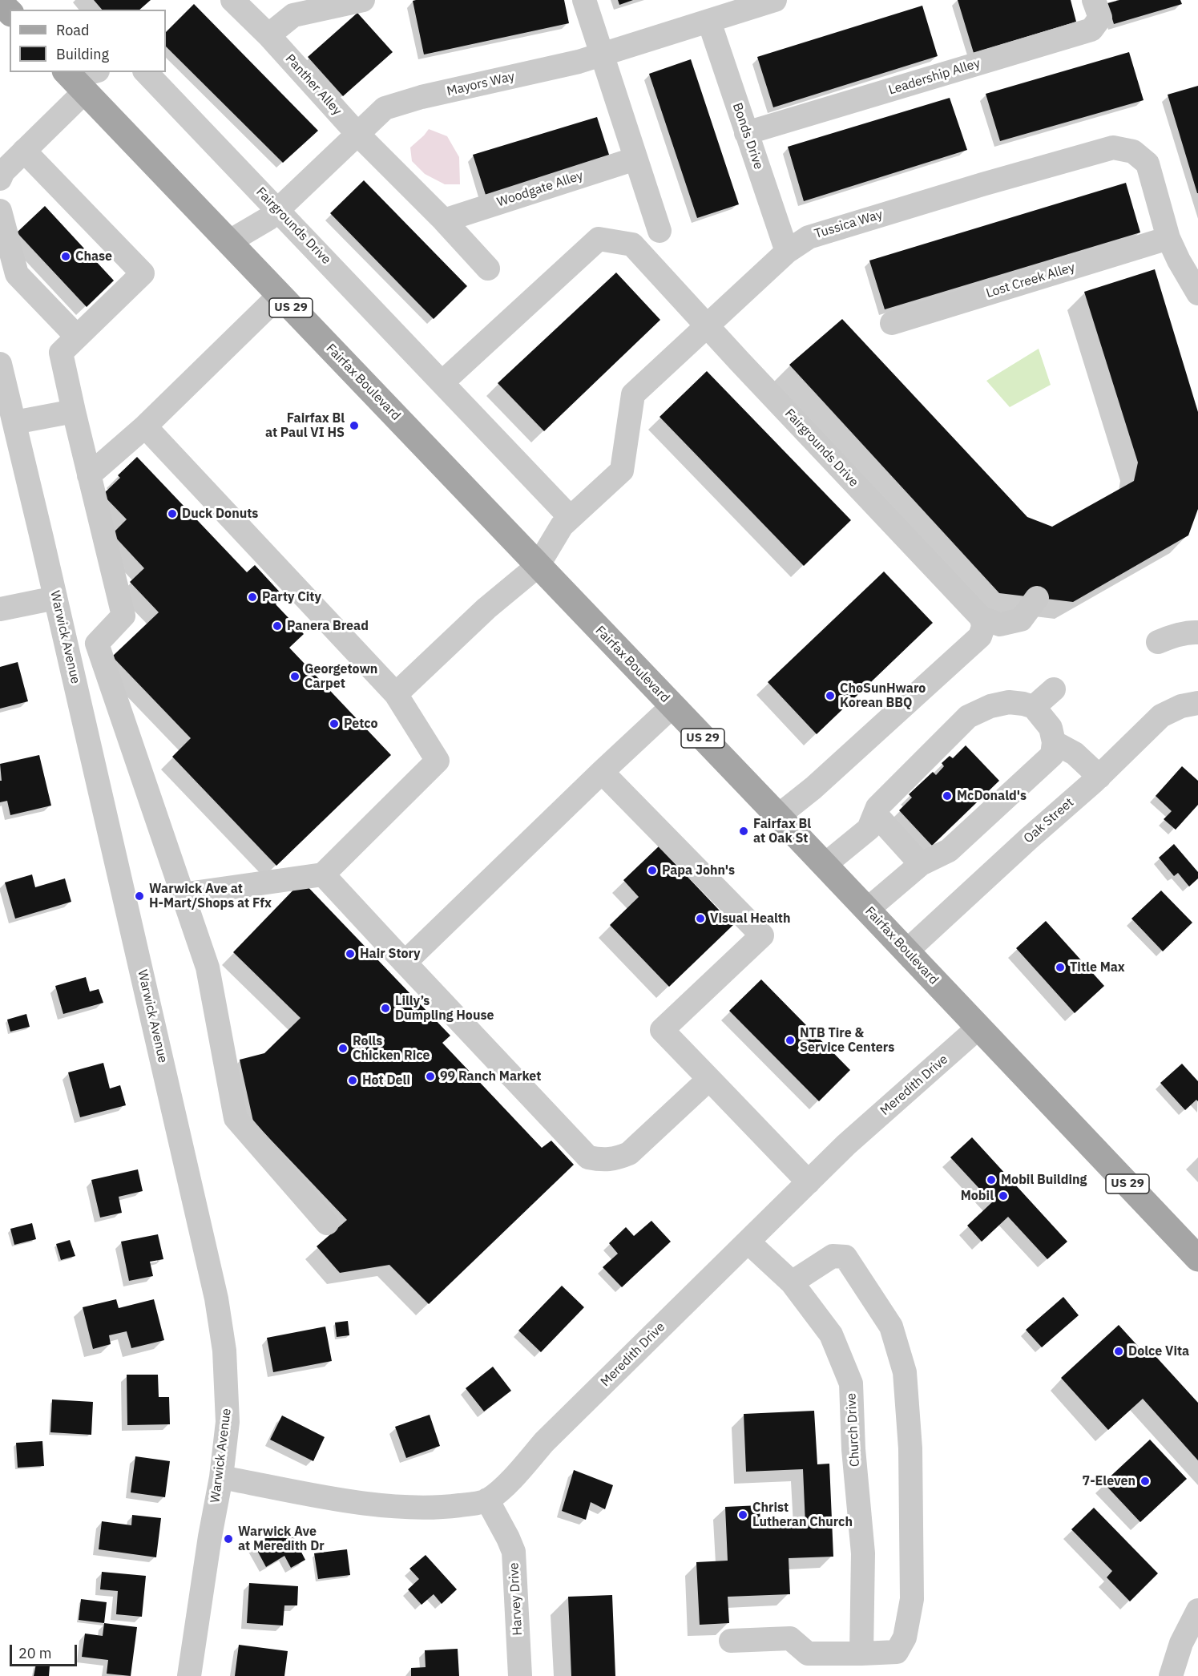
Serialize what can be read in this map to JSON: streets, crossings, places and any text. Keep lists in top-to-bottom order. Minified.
{"streets":{"main road":["US 29","Fairfax Boulevard"],"street":["Leadership Alley","Mayors Way","Panther Alley","Bonds Drive","Woodgate Alley","Tussica Way","Fairgrounds Drive","Lost Creek Alley","Warwick Avenue","Oak Street","Meredith Drive","Church Drive","Harvey Drive"]},"crossings":[["Leadership Alley","Bonds Drive"],["Mayors Way","Panther Alley"],["Mayors Way","Bonds Drive"],["Mayors Way","Fairgrounds Drive"],["Mayors Way","Fairfax Boulevard"],["Bonds Drive","Tussica Way"],["Tussica Way","Fairgrounds Drive"],["Tussica Way","Lost Creek Alley"],["Tussica Way","Fairfax Boulevard"],["Fairfax Boulevard","Oak Street"],["Fairfax Boulevard","Meredith Drive"],["Warwick Avenue","Meredith Drive"],["Meredith Drive","Church Drive"],["Meredith Drive","Harvey Drive"]],"places":["Chase","Fairfax Bl at Paul VI HS","Duck Donuts","Party City","Panera Bread","Georgetown Carpet","ChoSunHwaro Korean BBQ","Petco","McDonald's","Fairfax Bl at Oak St","Papa John's","Warwick Ave at H-Mart/Shops at Ffx","Visual Health","Hair Story","Title Max","Lilly’s Dumpling House","NTB Tire & Service Centers","Rolls Chicken Rice","99 Ranch Market","Hot Deli","Mobil Building","Mobil","Dolce Vita","7-Eleven","Christ Lutheran Church","Warwick Ave at Meredith Dr"],"legend":["Road","Building"],"scale_bar":"20 m"}
